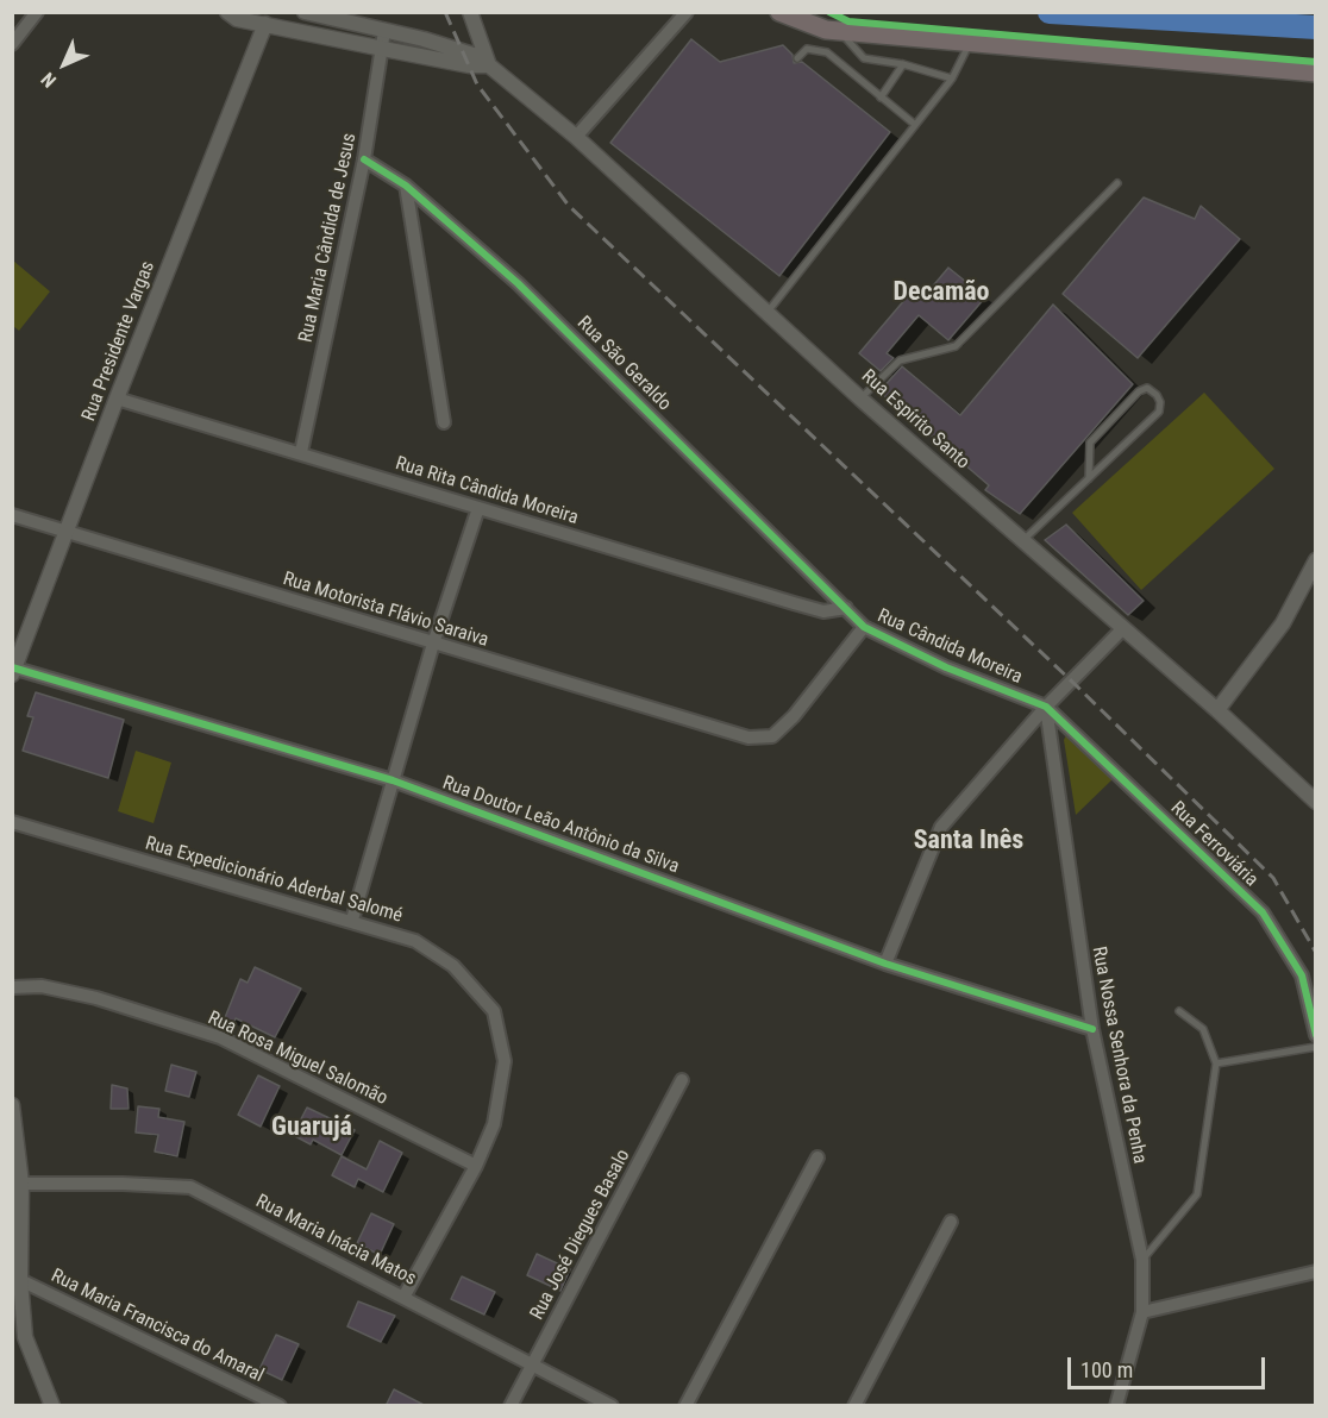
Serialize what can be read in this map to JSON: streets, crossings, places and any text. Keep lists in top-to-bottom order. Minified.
{"streets":{"street":["Rua Maria Cândida de Jesus","Rua Presidente Vargas","Rua São Geraldo","Rua Espírito Santo","Rua Rita Cândida Moreira","Rua Motorista Flávio Saraiva","Rua Cândida Moreira","Rua Doutor Leão Antônio da Silva","Rua Ferroviária","Rua Expedicionário Aderbal Salomé","Rua Nossa Senhora da Penha","Rua Rosa Miguel Salomão","Rua José Diegues Basalo","Rua Maria Inácia Matos","Rua Maria Francisca do Amaral"]},"crossings":[["Rua Maria Cândida de Jesus","Rua São Geraldo"],["Rua Maria Cândida de Jesus","Rua Rita Cândida Moreira"],["Rua Presidente Vargas","Rua Rita Cândida Moreira"],["Rua Presidente Vargas","Rua Motorista Flávio Saraiva"],["Rua Presidente Vargas","Rua Doutor Leão Antônio da Silva"],["Rua São Geraldo","Rua Rita Cândida Moreira"],["Rua São Geraldo","Rua Cândida Moreira"],["Rua Rita Cândida Moreira","Rua Cândida Moreira"],["Rua Motorista Flávio Saraiva","Rua Cândida Moreira"],["Rua Cândida Moreira","Rua Ferroviária"],["Rua Cândida Moreira","Rua Nossa Senhora da Penha"],["Rua Doutor Leão Antônio da Silva","Rua Nossa Senhora da Penha"],["Rua Ferroviária","Rua Nossa Senhora da Penha"],["Rua Expedicionário Aderbal Salomé","Rua Rosa Miguel Salomão"],["Rua Expedicionário Aderbal Salomé","Rua Maria Inácia Matos"],["Rua José Diegues Basalo","Rua Maria Inácia Matos"]],"districts":["Decamão","Santa Inês","Guarujá"],"scale_bar":"100 m","north":"bottom left"}
